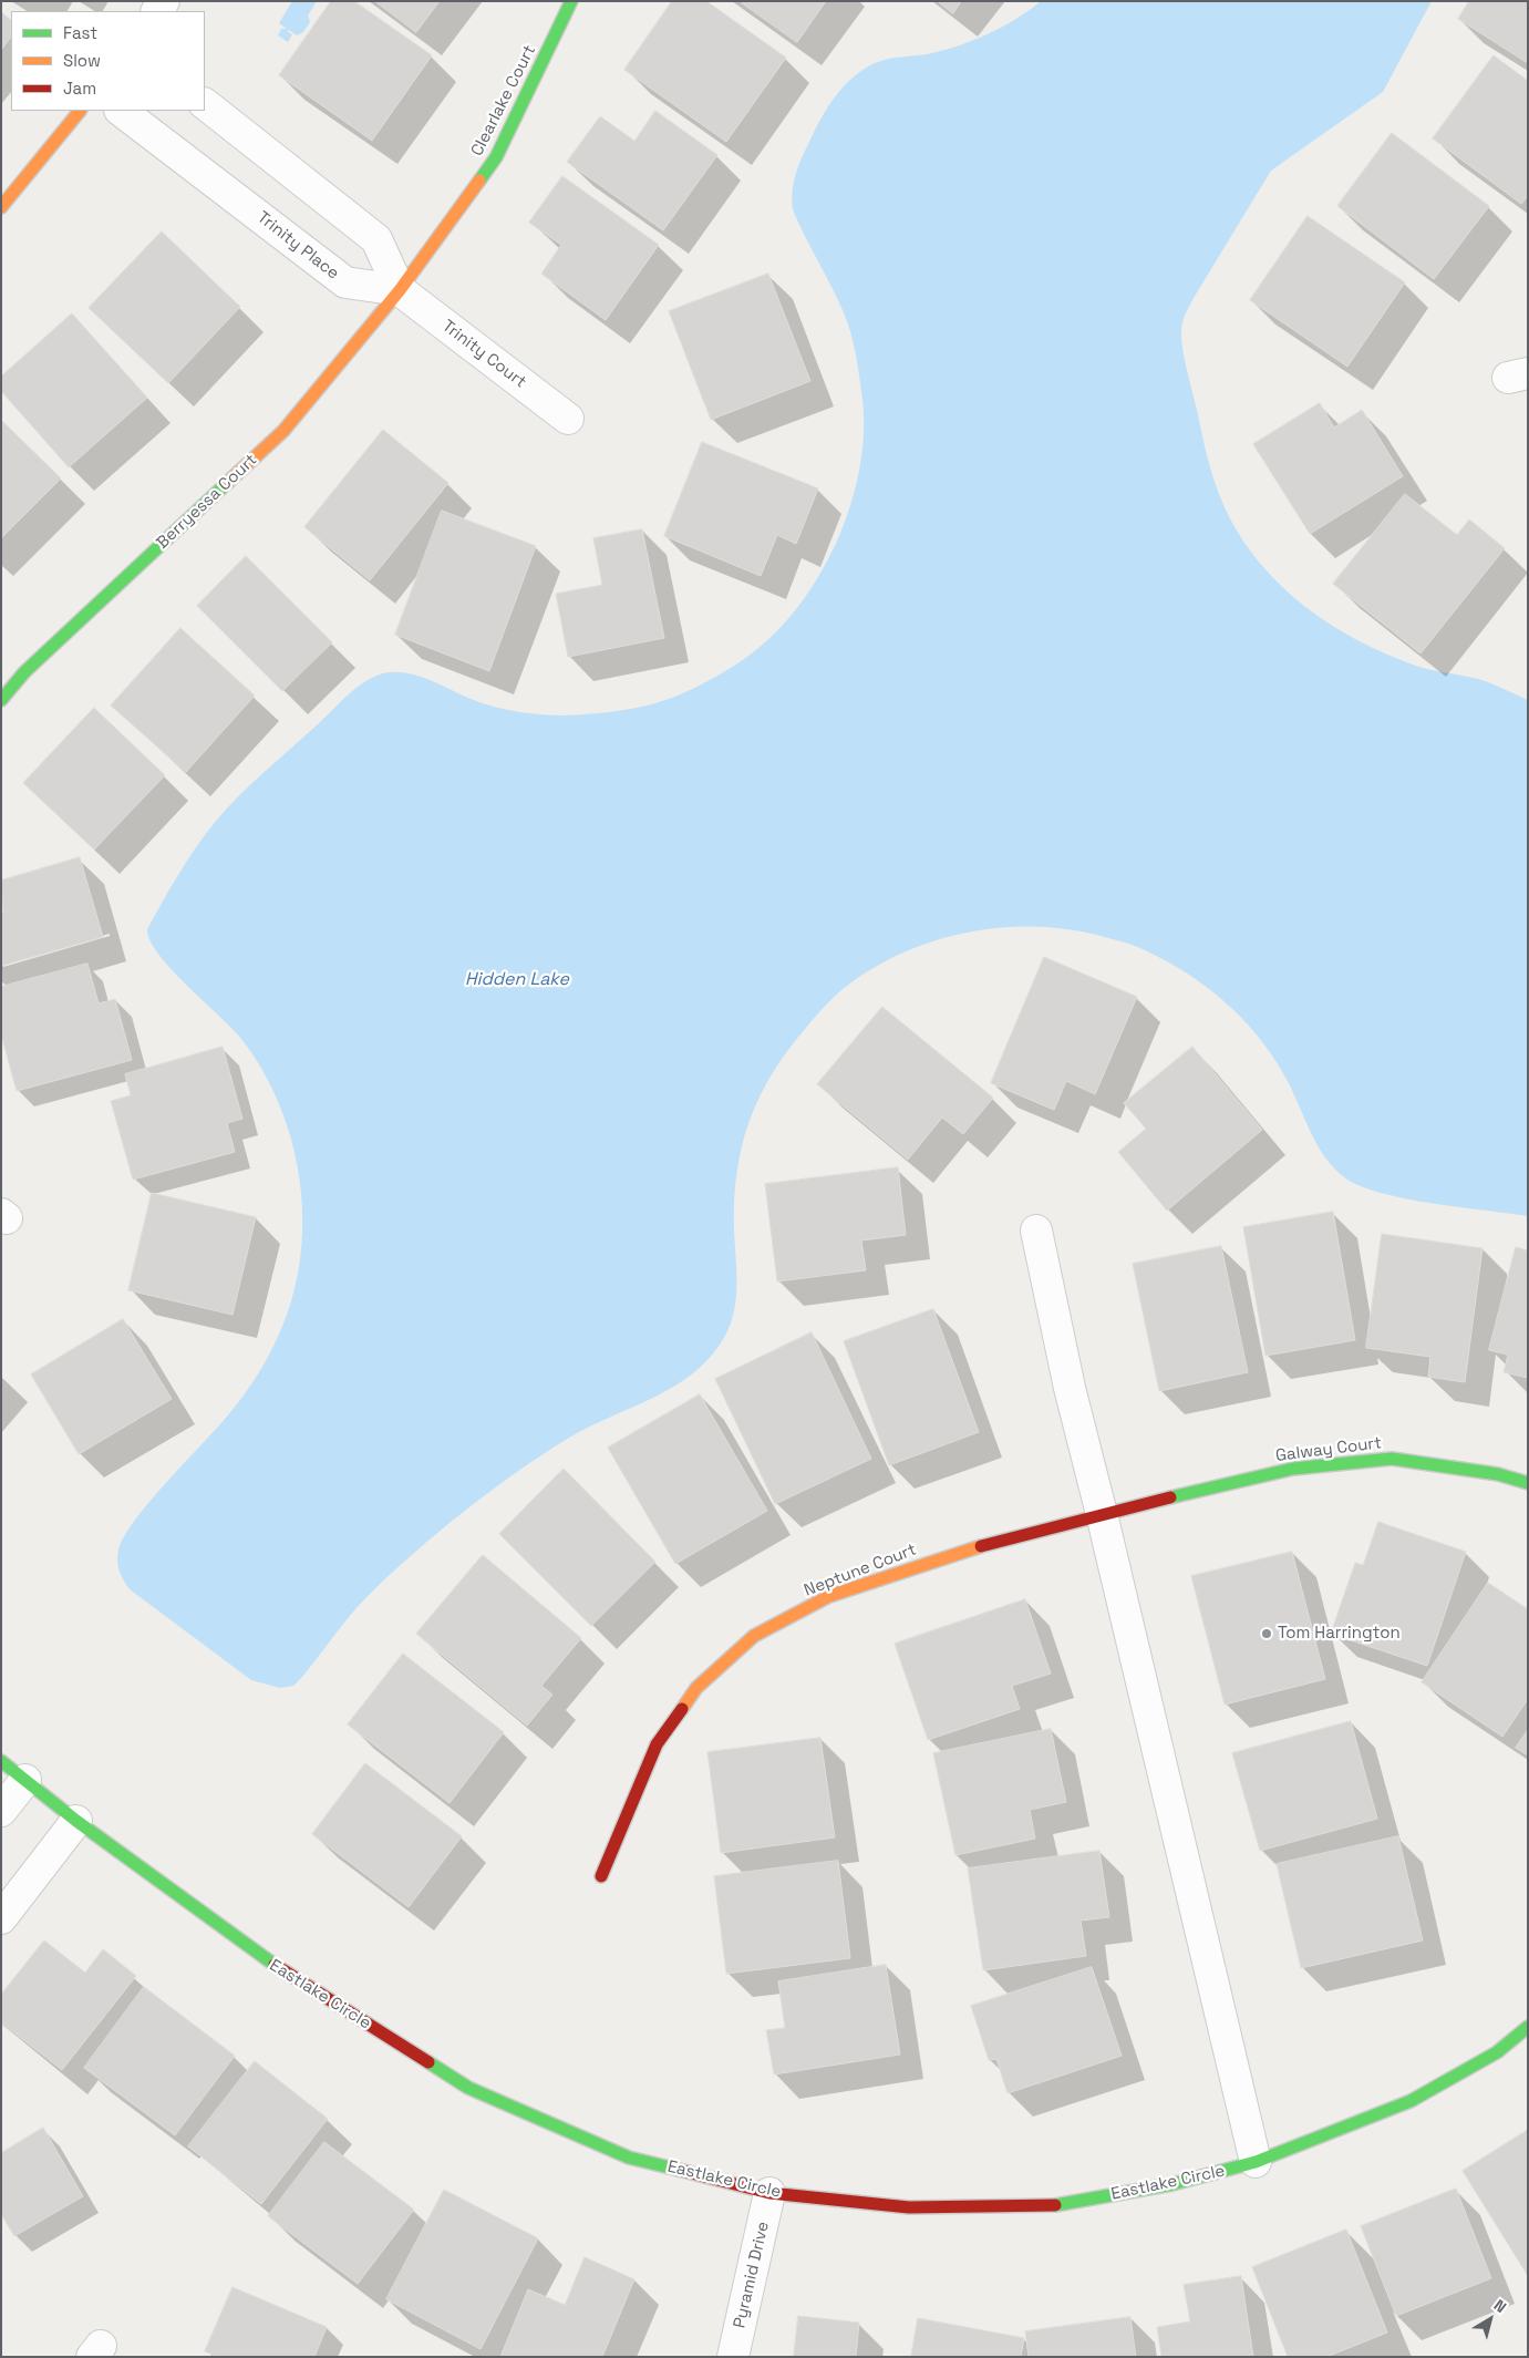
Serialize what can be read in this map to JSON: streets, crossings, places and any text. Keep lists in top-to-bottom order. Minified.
{"streets":{"street":["Clearlake Court","Trinity Place","Trinity Court","Berryessa Court","Galway Court","Neptune Court","Eastlake Circle","Pyramid Drive"]},"crossings":[["Clearlake Court","Trinity Place"],["Clearlake Court","Trinity Court"],["Clearlake Court","Berryessa Court"],["Trinity Place","Trinity Court"],["Trinity Place","Berryessa Court"],["Trinity Court","Berryessa Court"],["Galway Court","Neptune Court"],["Eastlake Circle","Pyramid Drive"]],"water":["Hidden Lake"],"places":["Tom Harrington"],"legend":["Fast","Slow","Jam"],"north":"top right"}
